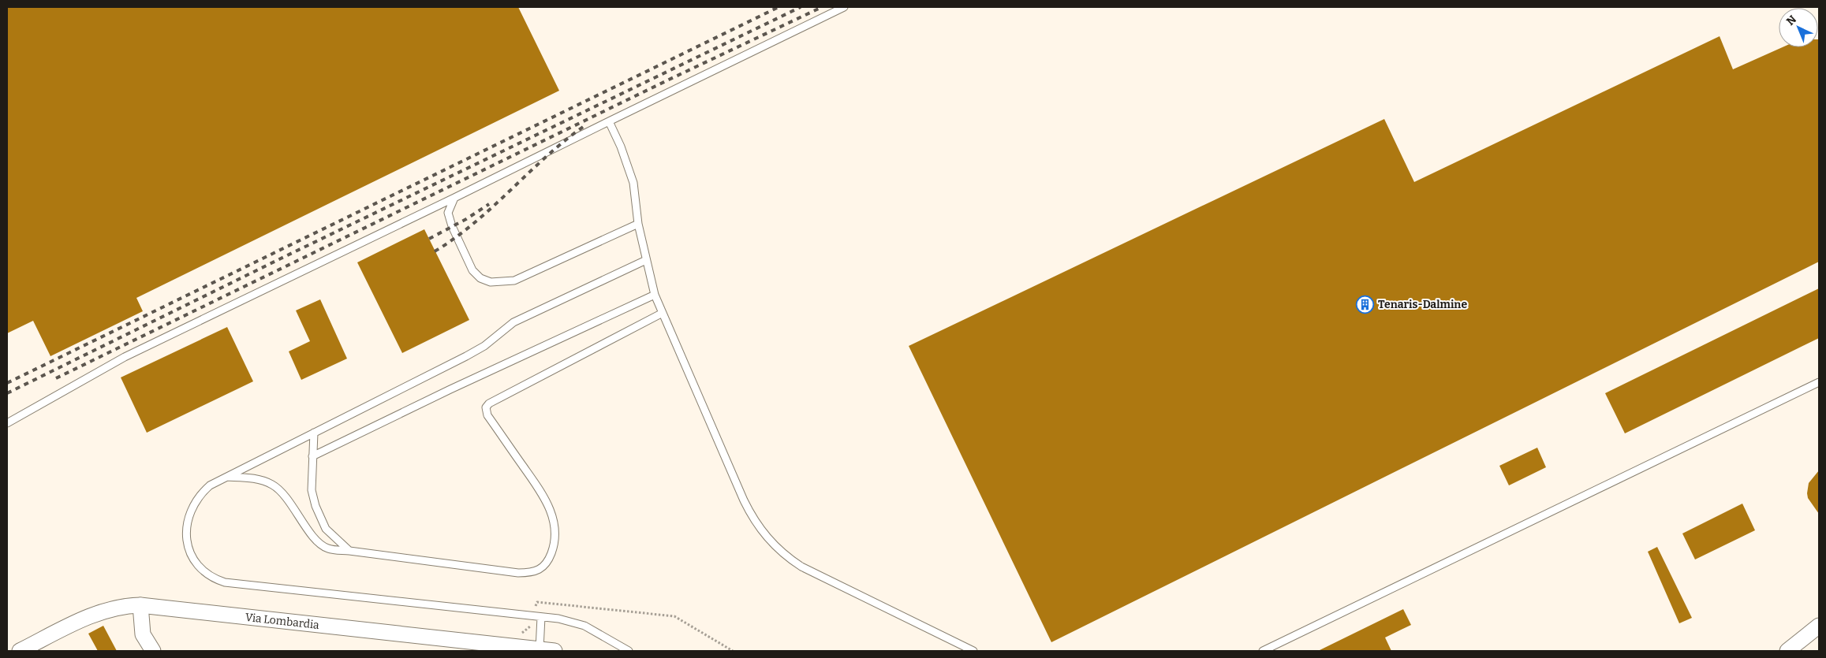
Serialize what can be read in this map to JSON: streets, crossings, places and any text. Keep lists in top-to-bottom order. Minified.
{"streets":{"street":["Via Lombardia"]},"places":{"building":["Tenaris-Dalmine"]},"north":"top left"}
